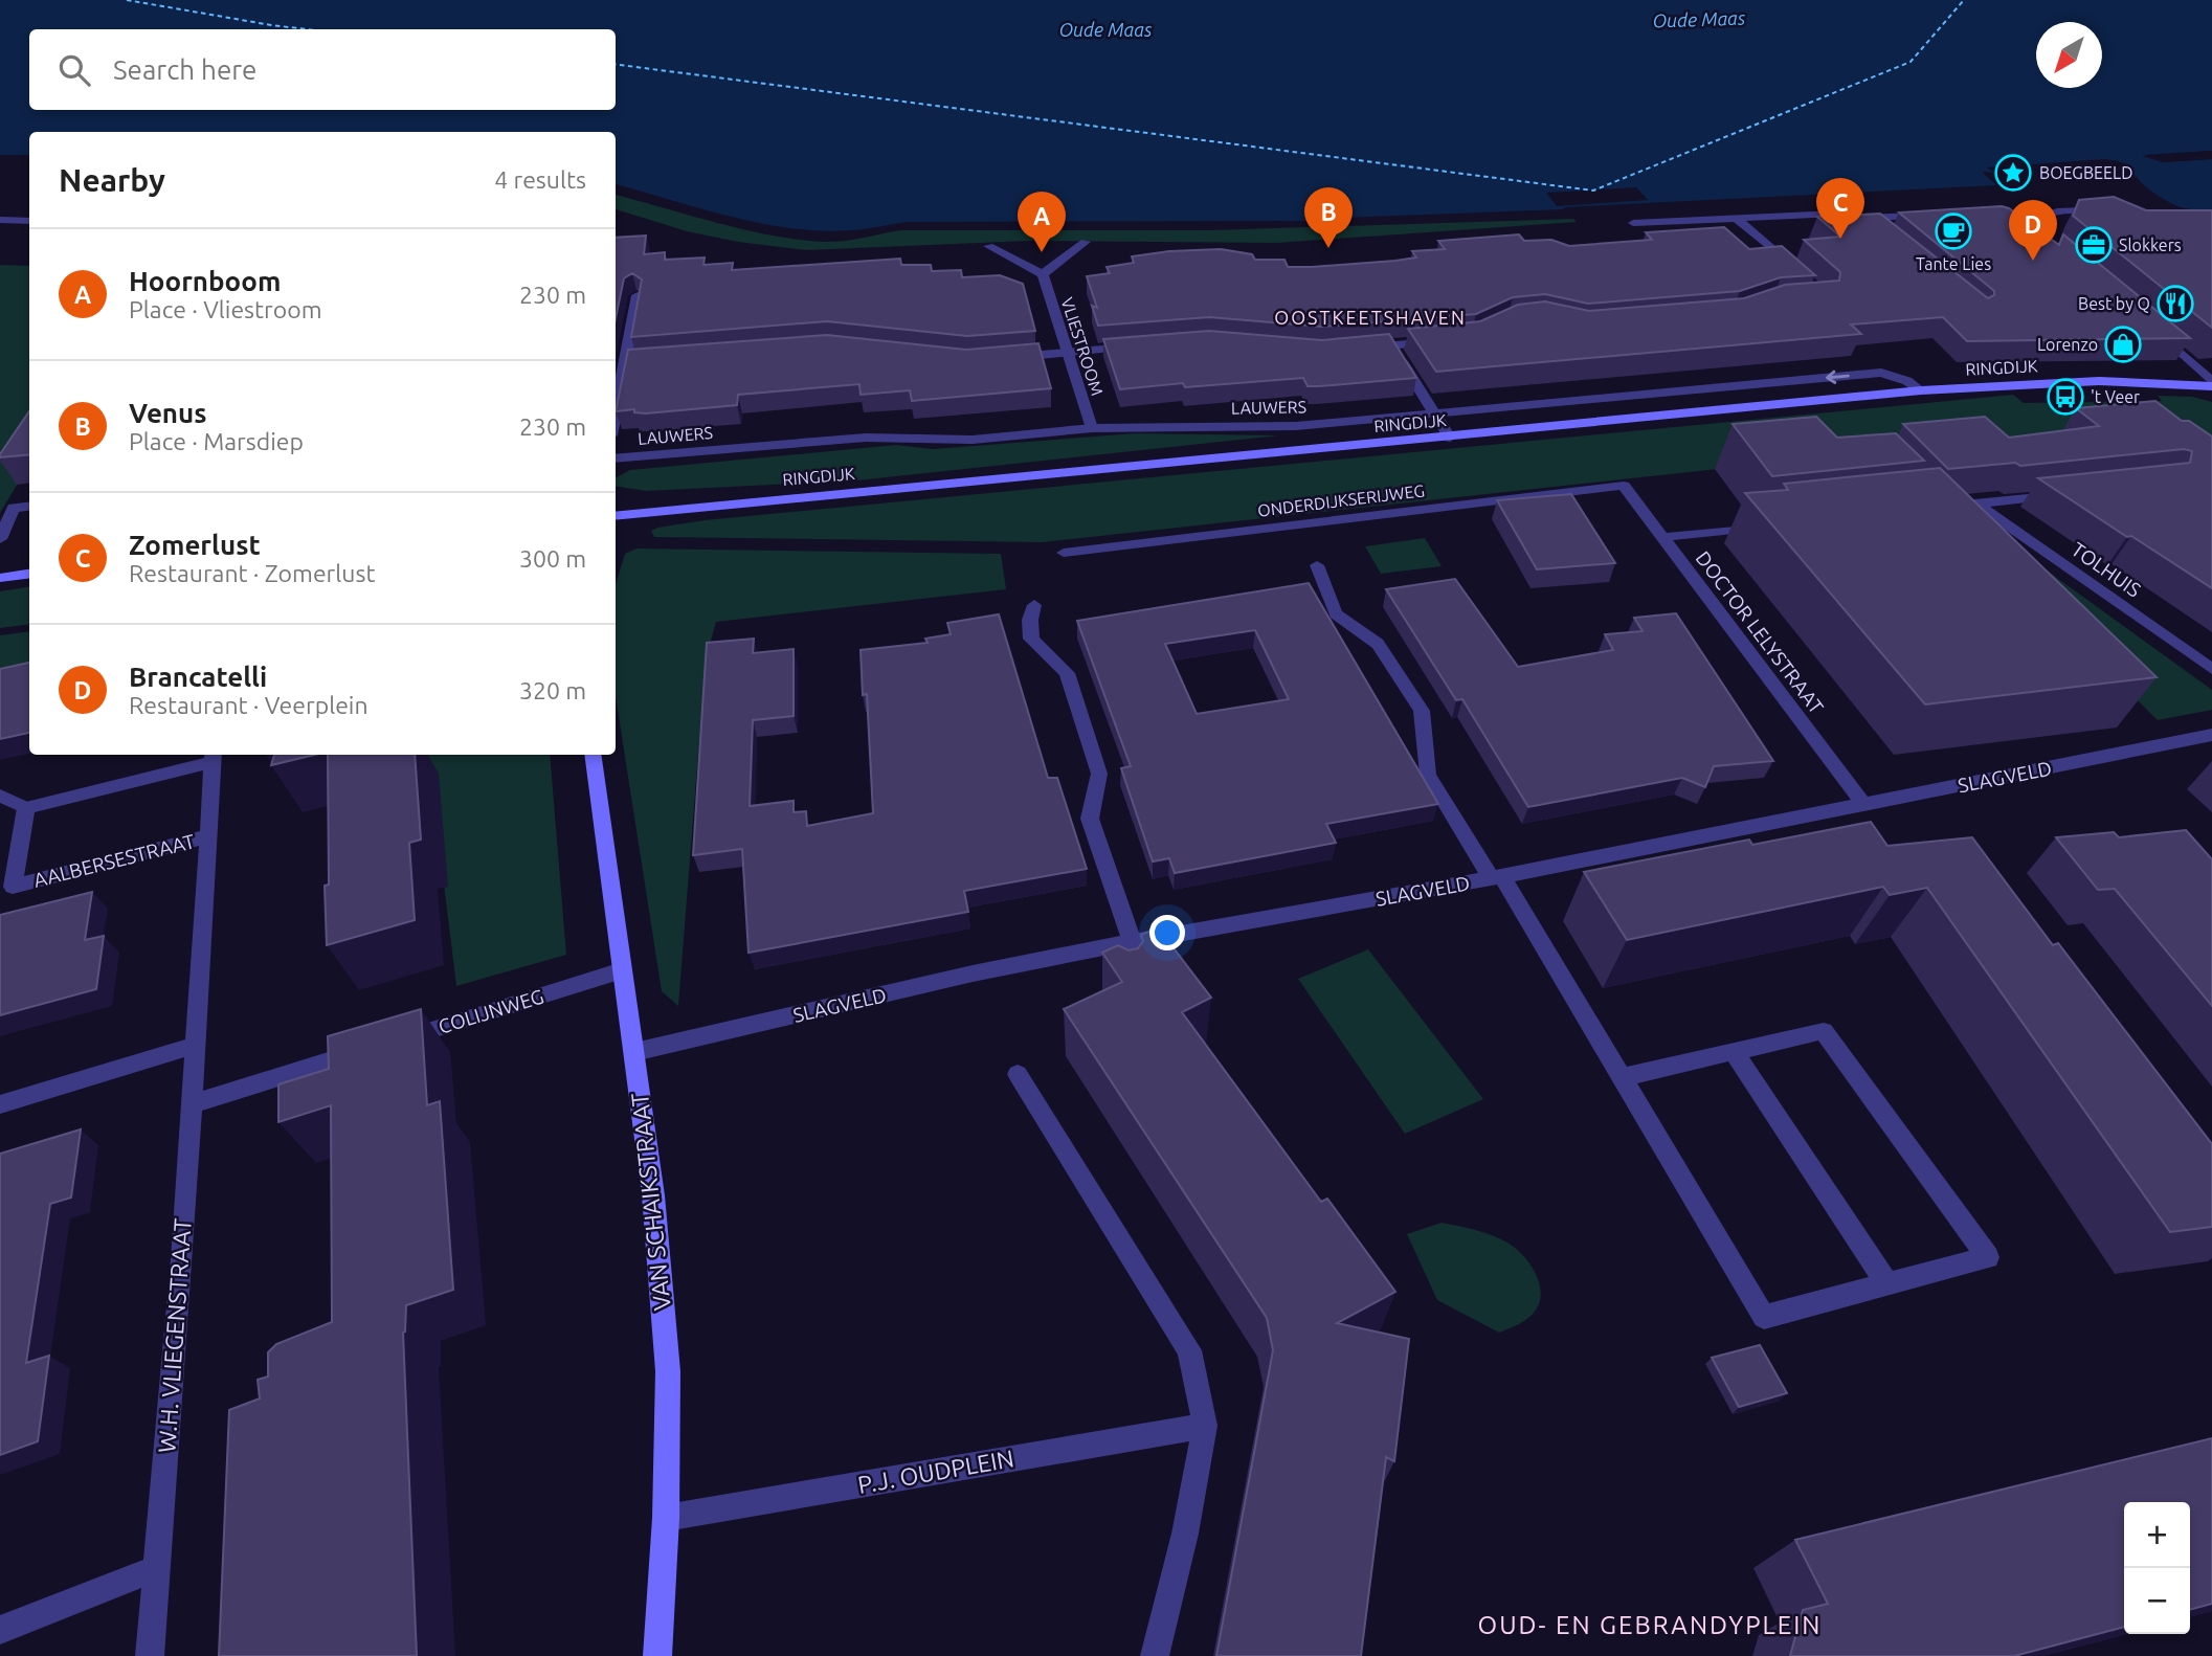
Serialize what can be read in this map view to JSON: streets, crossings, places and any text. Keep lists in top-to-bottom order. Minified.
{"streets":{"main road":["RINGDIJK","VAN SCHAIKSTRAAT"],"street":["VLIESTROOM","LAUWERS","ONDERDIJKSERIJWEG","TOLHUIS","DOCTOR LELYSTRAAT","SLAGVELD","AALBERSESTRAAT","COLIJNWEG","W.H. VLIEGENSTRAAT","P.J. OUDPLEIN"]},"crossings":[["VLIESTROOM","LAUWERS"],["RINGDIJK","LAUWERS"],["ONDERDIJKSERIJWEG","DOCTOR LELYSTRAAT"],["DOCTOR LELYSTRAAT","SLAGVELD"],["SLAGVELD","VAN SCHAIKSTRAAT"],["AALBERSESTRAAT","COLIJNWEG"],["AALBERSESTRAAT","W.H. VLIEGENSTRAAT"],["COLIJNWEG","VAN SCHAIKSTRAAT"],["COLIJNWEG","W.H. VLIEGENSTRAAT"],["VAN SCHAIKSTRAAT","P.J. OUDPLEIN"]],"districts":["OOSTKEETSHAVEN","OUD- EN GEBRANDYPLEIN"],"water":["Oude Maas"],"places":{"place":["BOEGBEELD"],"cafe":["Tante Lies"],"office":["Slokkers"],"restaurant":["Best by Q"],"shop":["Lorenzo"],"bus stop":["'t Veer"]},"north":"bottom left","page":{"search":"Search here","heading":["Nearby","4 results"],"pins":["C","B","A","D"],"list":[{"mark":"A","name":"Hoornboom","note":"Place · Vliestroom","value":"230 m"},{"mark":"B","name":"Venus","note":"Place · Marsdiep","value":"230 m"},{"mark":"C","name":"Zomerlust","note":"Restaurant · Zomerlust","value":"300 m"},{"mark":"D","name":"Brancatelli","note":"Restaurant · Veerplein","value":"320 m"}],"map_buttons":["+","−"]}}
